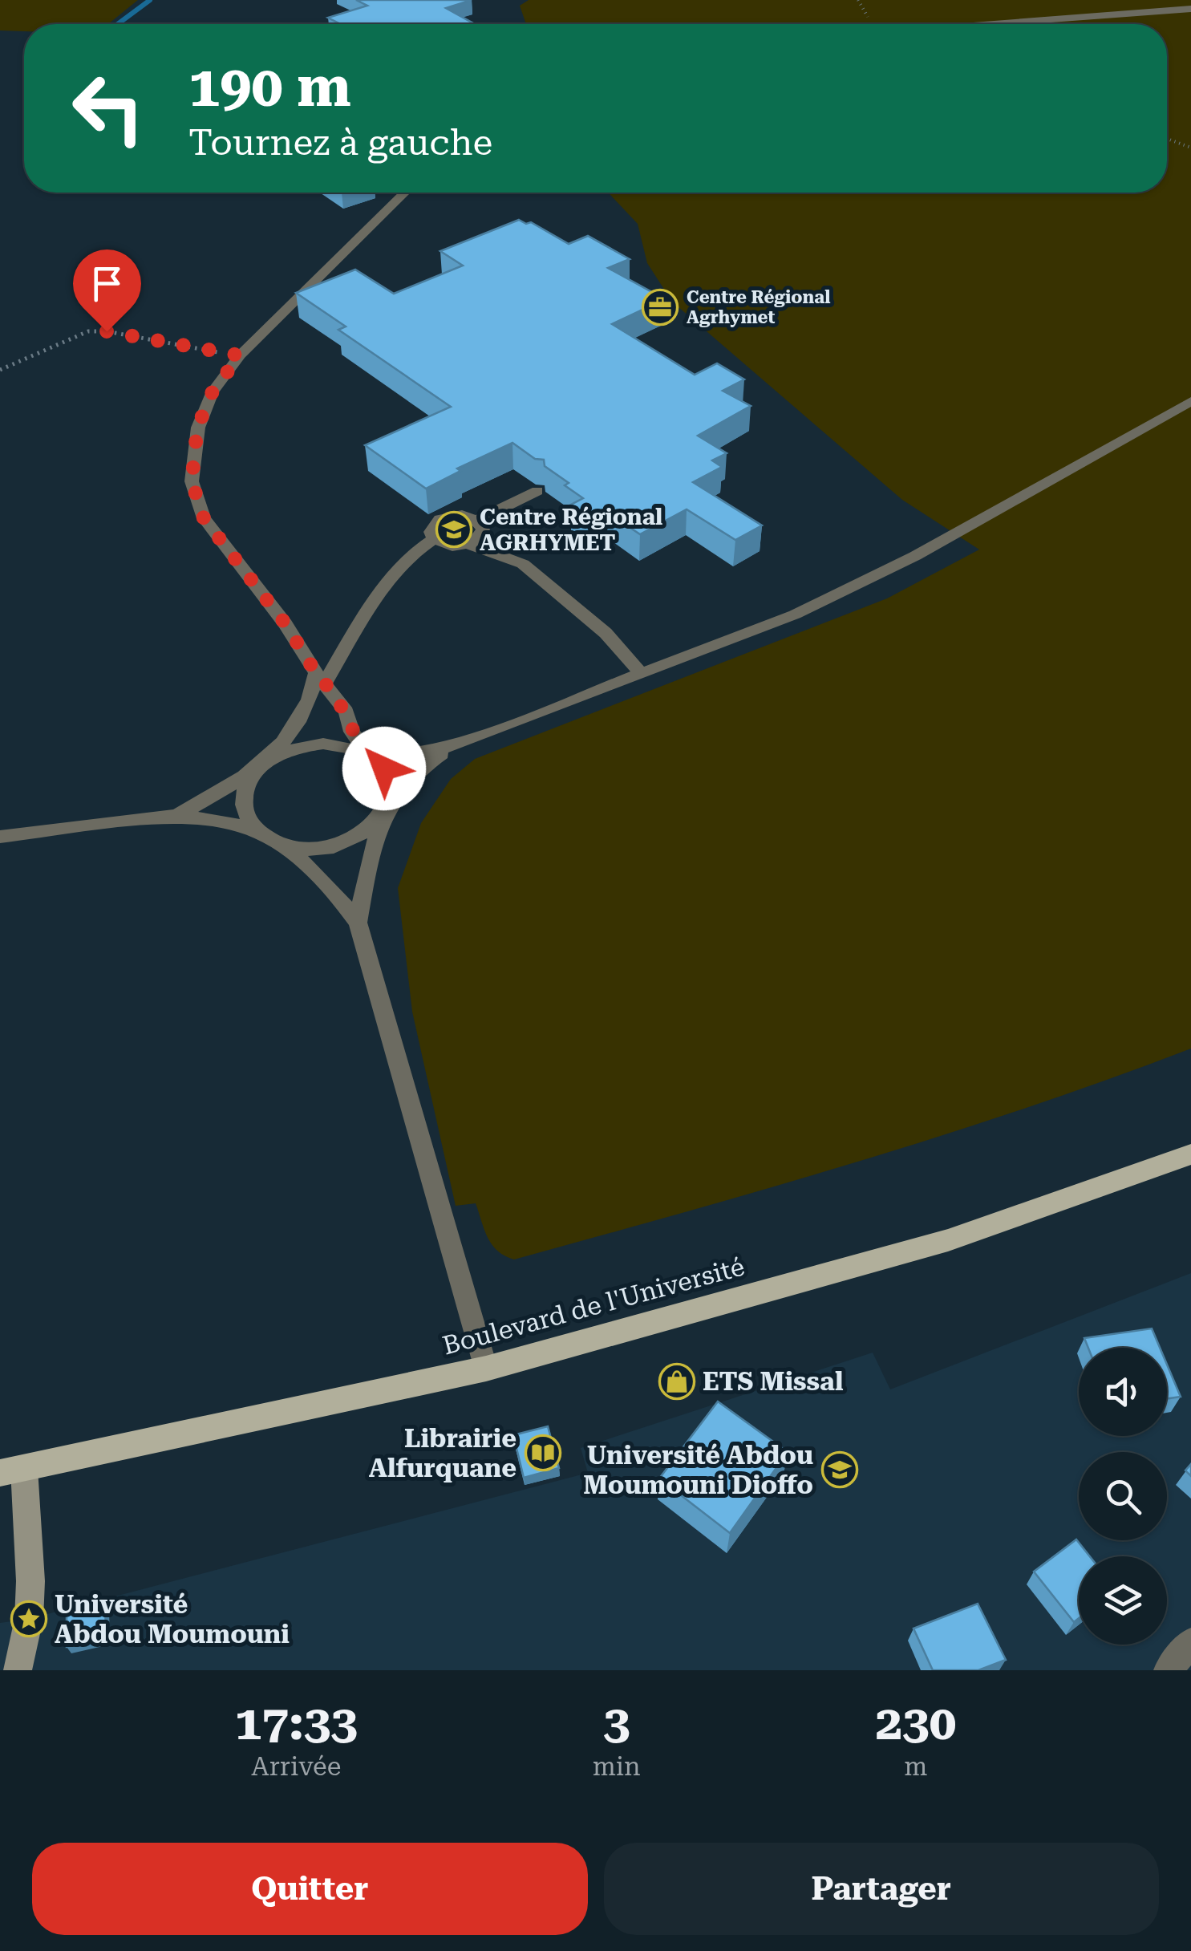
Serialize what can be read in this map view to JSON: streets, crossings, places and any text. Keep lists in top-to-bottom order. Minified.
{"streets":{"main road":["Boulevard de l'Université"]},"places":{"office":["Centre Régional Agrhymet"],"school or university":["Centre Régional AGRHYMET","Université Abdou Moumouni Dioffo"],"shop":["ETS Missal"],"library":["Librairie Alfurquane"],"place":["Université Abdou Moumouni"]},"page":{"turn":["190 m","Tournez à gauche"],"eta":["17:33","Arrivée","3","min","230","m"],"buttons":["Quitter","Partager"]}}
